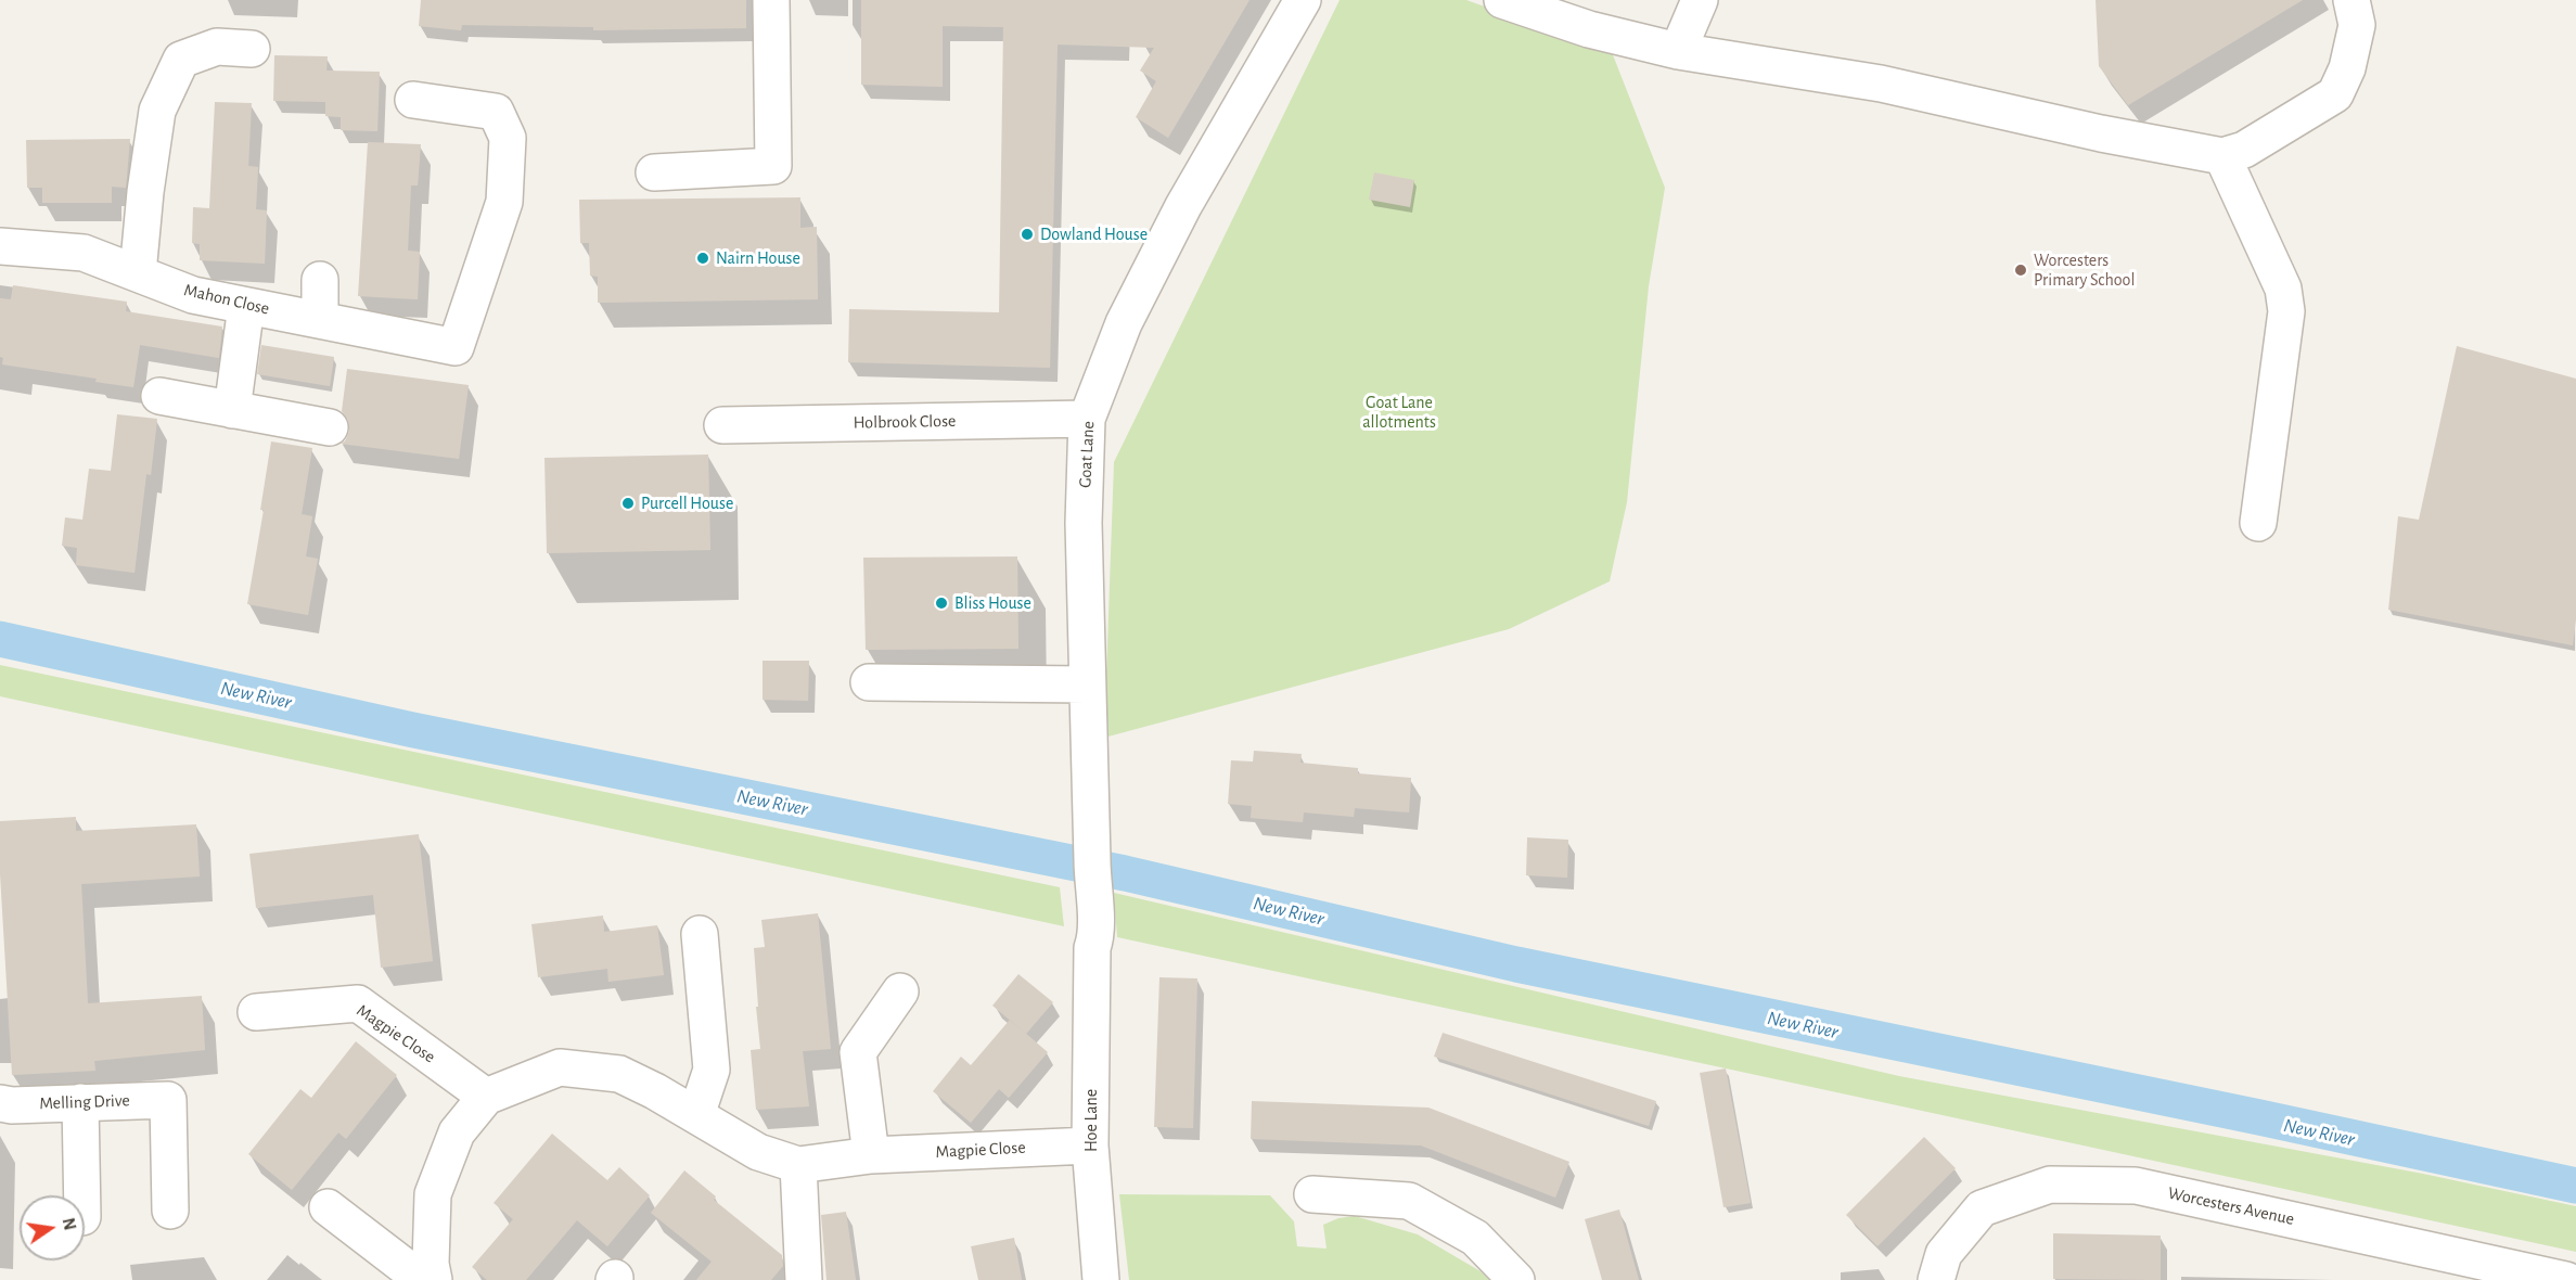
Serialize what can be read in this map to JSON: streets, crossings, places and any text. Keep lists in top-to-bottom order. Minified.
{"streets":{"street":["Mahon Close","Holbrook Close","Goat Lane","Magpie Close","Melling Drive","Hoe Lane","Worcesters Avenue"]},"crossings":[["Holbrook Close","Goat Lane"],["Goat Lane","Hoe Lane"],["Magpie Close","Hoe Lane"]],"water":["New River"],"parks":["Goat Lane allotments"],"places":["Dowland House","Nairn House","Worcesters Primary School","Purcell House","Bliss House"],"north":"right"}
